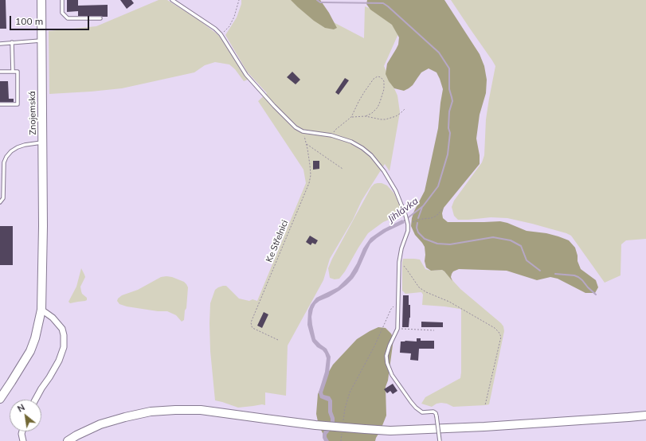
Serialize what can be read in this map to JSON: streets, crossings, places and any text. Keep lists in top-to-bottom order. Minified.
{"streets":{"main road":["Znojemská"],"path":["Ke Střelnici"]},"water":["Jihlávka"],"scale_bar":"100 m","north":"top left"}
